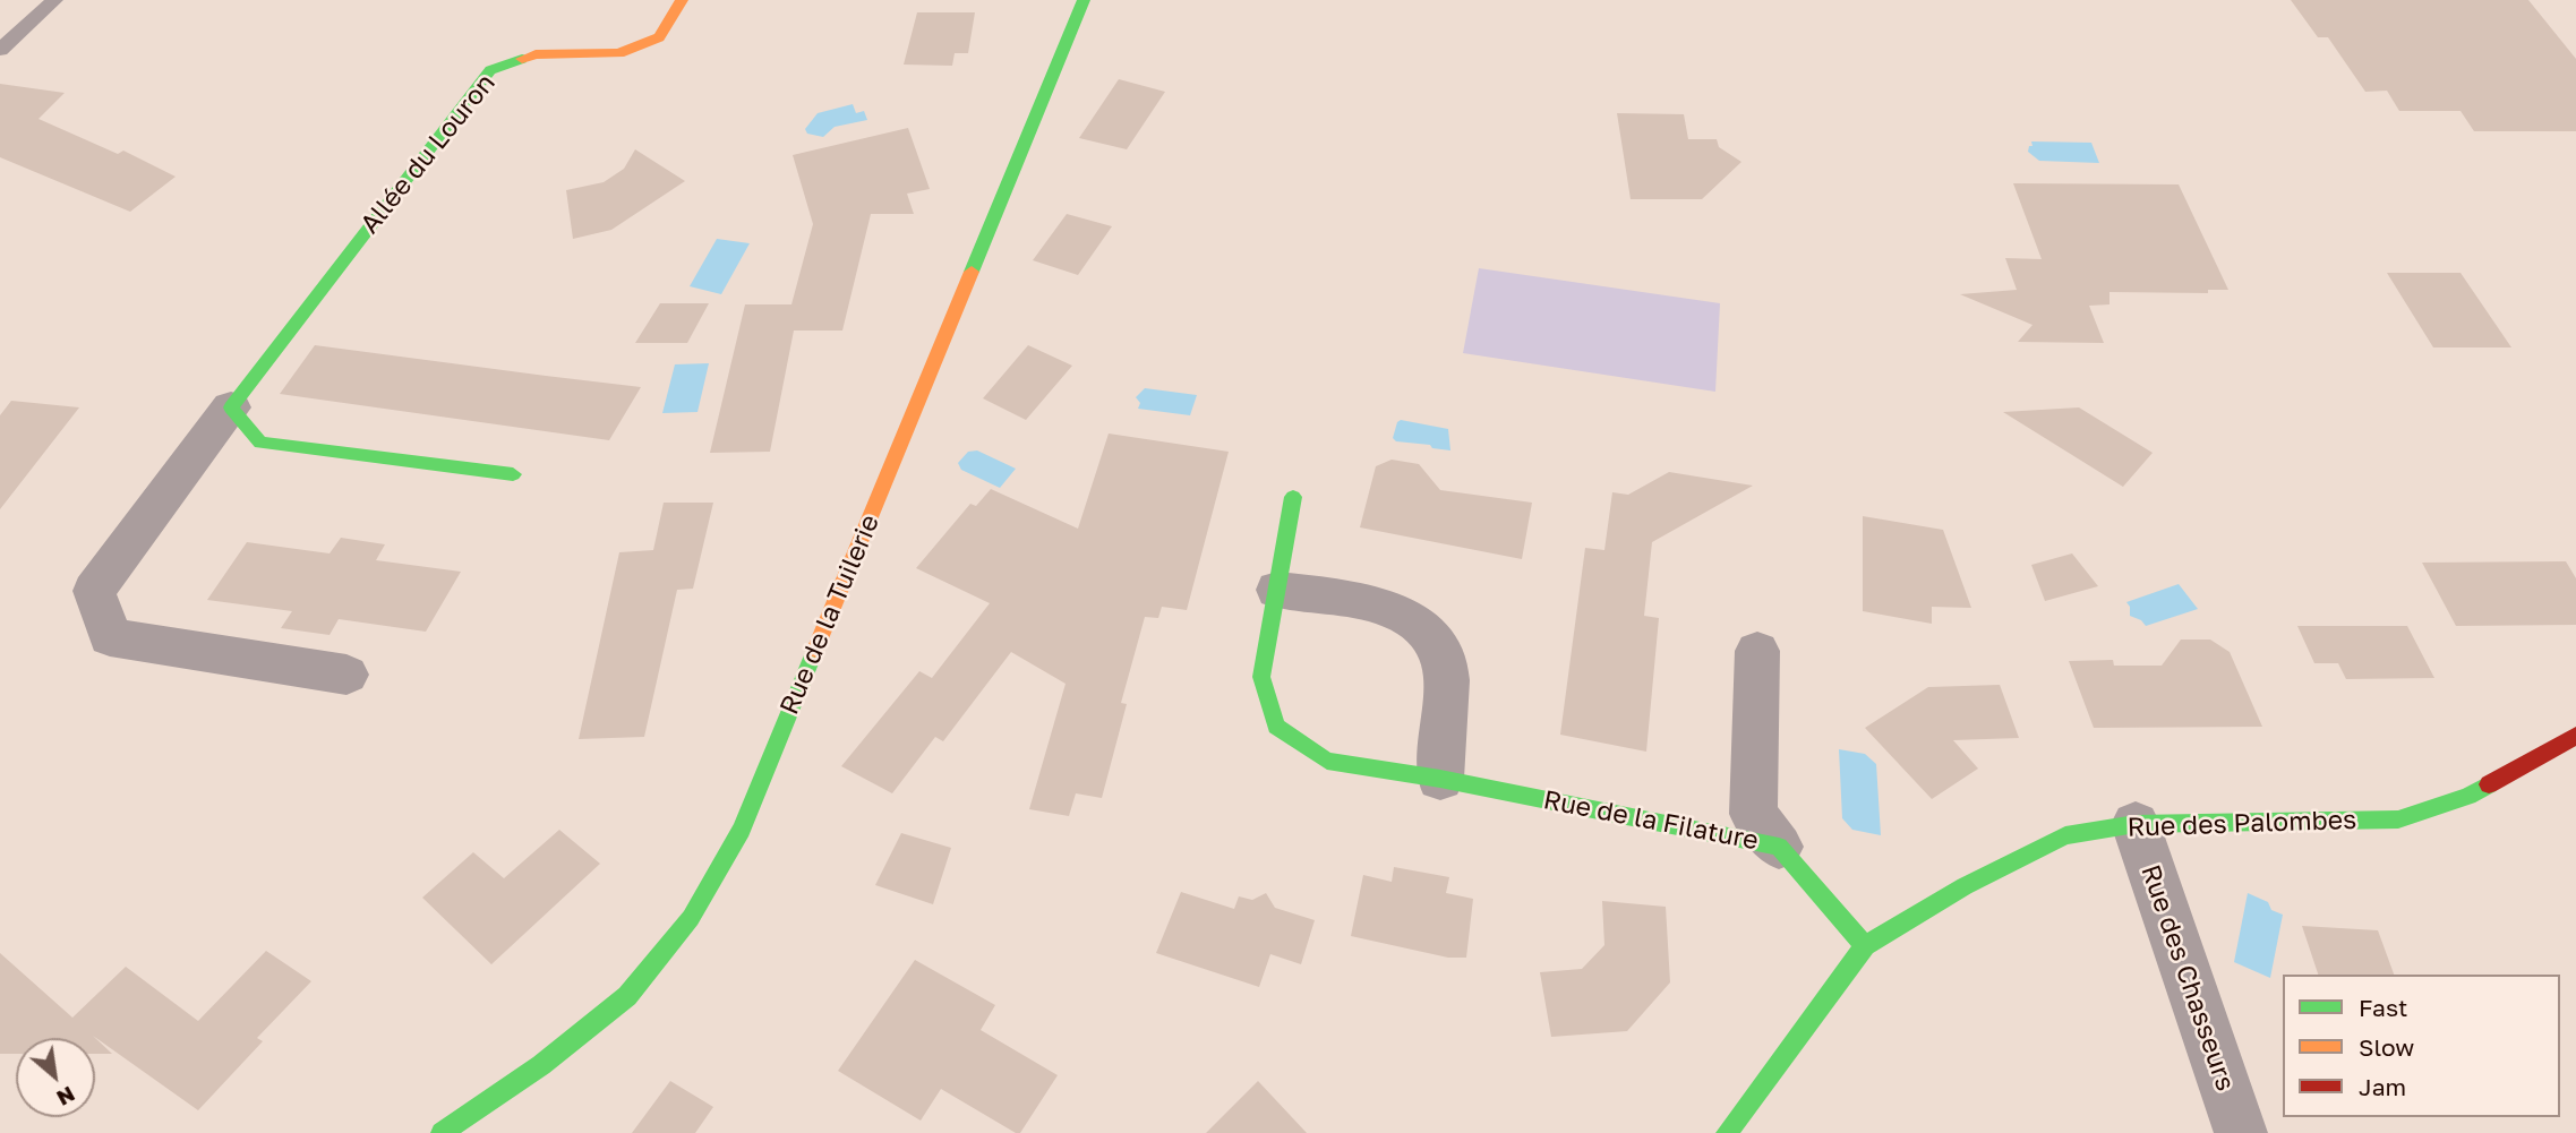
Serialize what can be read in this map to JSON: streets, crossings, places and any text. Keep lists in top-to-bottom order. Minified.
{"streets":{"street":["Allée du Louron","Rue de la Tuilerie","Rue de la Filature","Rue des Palombes","Rue des Chasseurs"]},"crossings":[["Rue de la Filature","Rue des Palombes"],["Rue des Palombes","Rue des Chasseurs"]],"legend":["Fast","Slow","Jam"],"north":"bottom right"}
